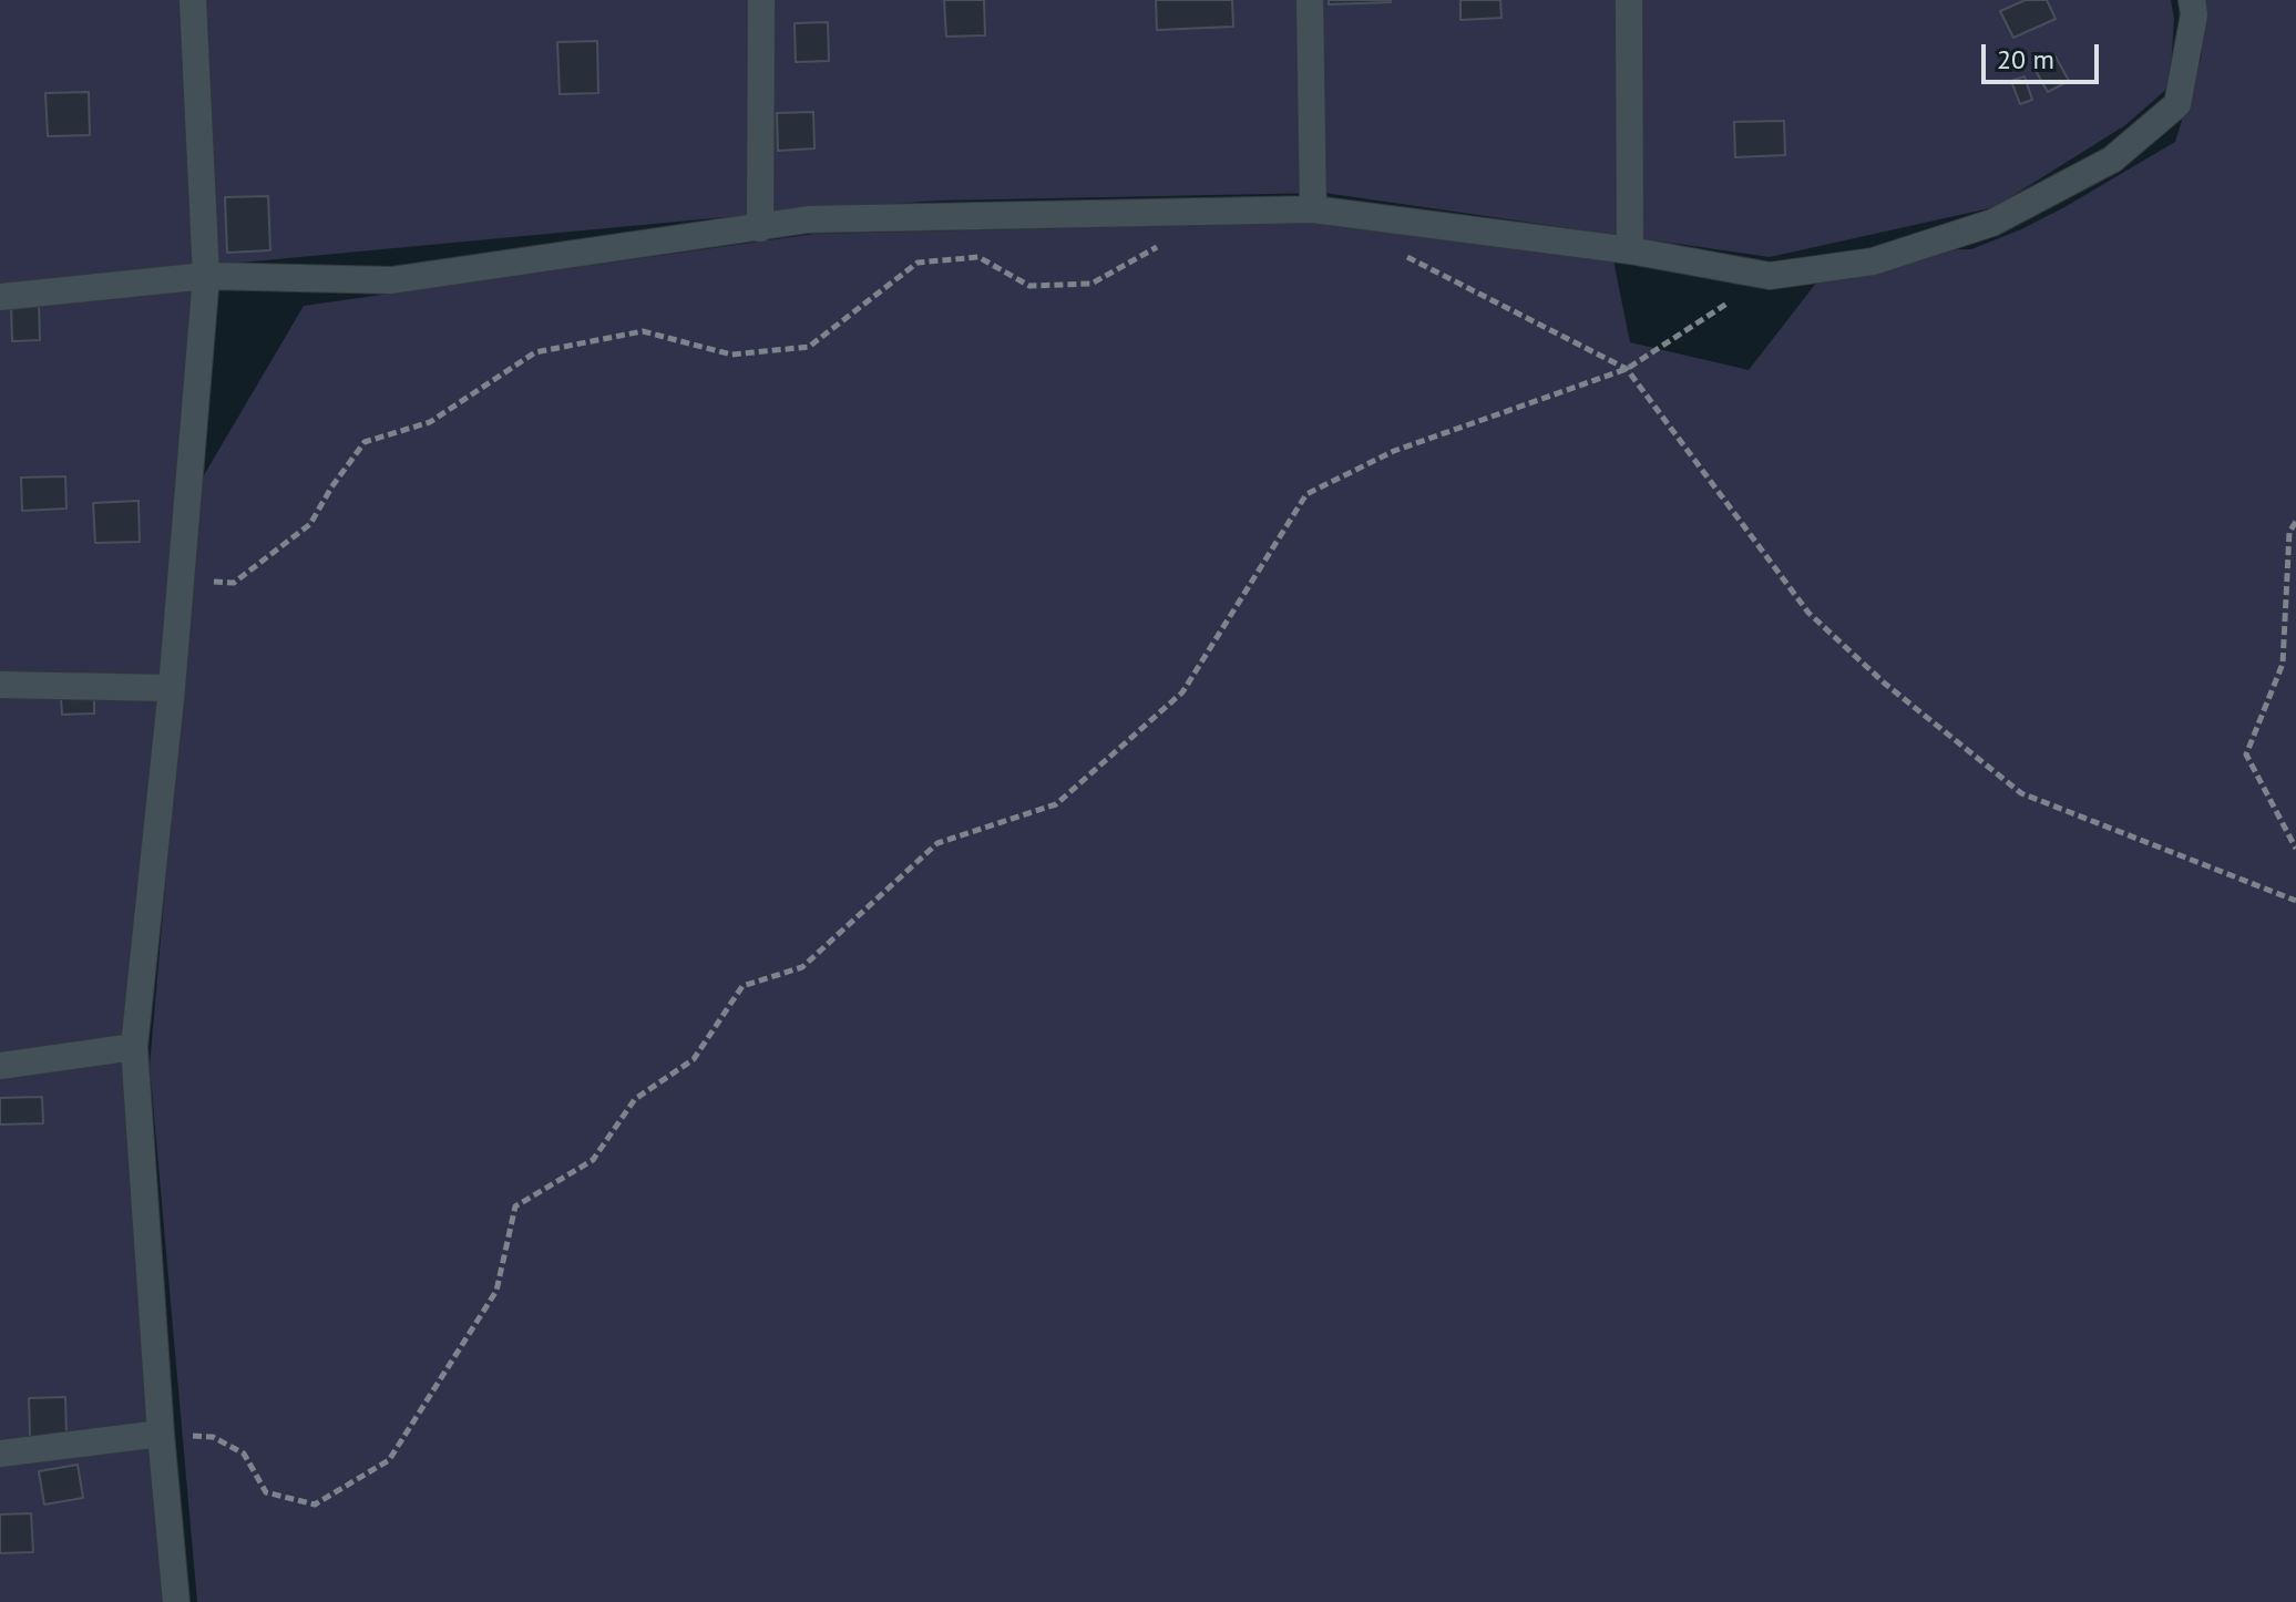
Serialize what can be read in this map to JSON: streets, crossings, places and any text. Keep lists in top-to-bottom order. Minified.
{"scale_bar":"20 m"}
